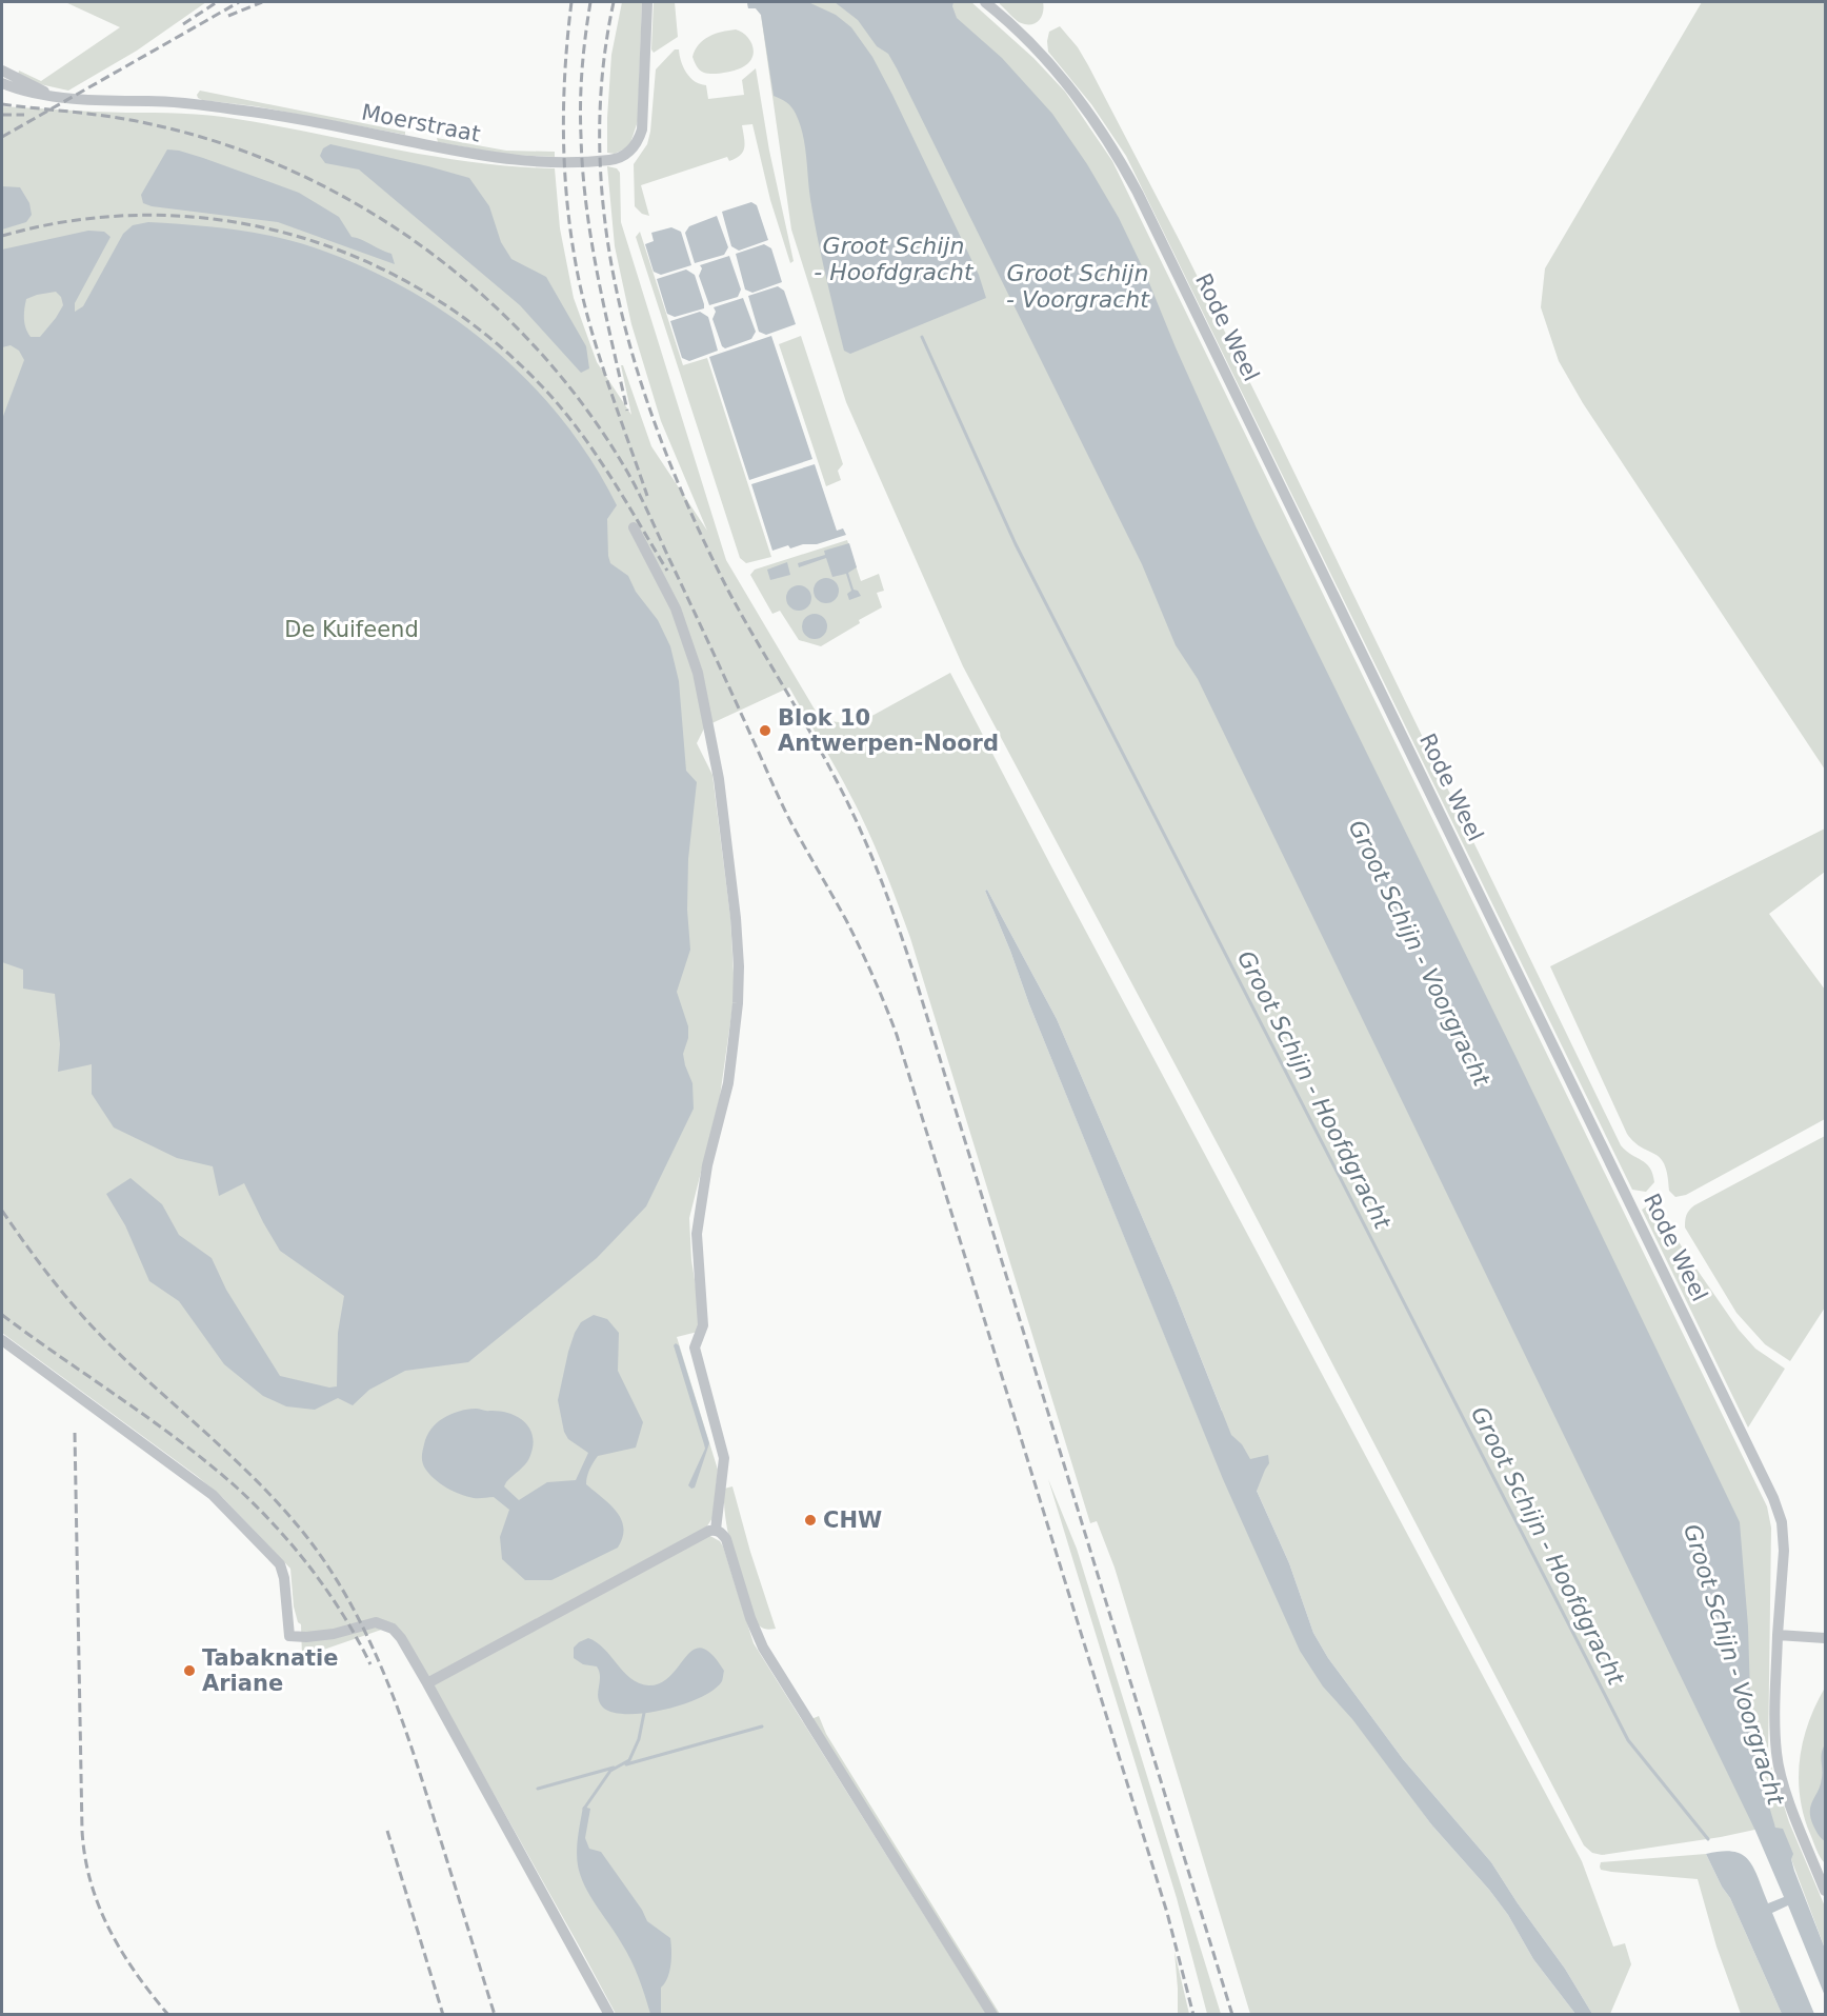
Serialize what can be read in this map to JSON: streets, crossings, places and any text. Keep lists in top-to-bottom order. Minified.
{"streets":{"street":["Moerstraat","Rode Weel"]},"water":["Groot Schijn - Hoofdgracht","Groot Schijn - Voorgracht"],"parks":["De Kuifeend"],"places":["Blok 10 Antwerpen-Noord","CHW","Tabaknatie Ariane"]}
